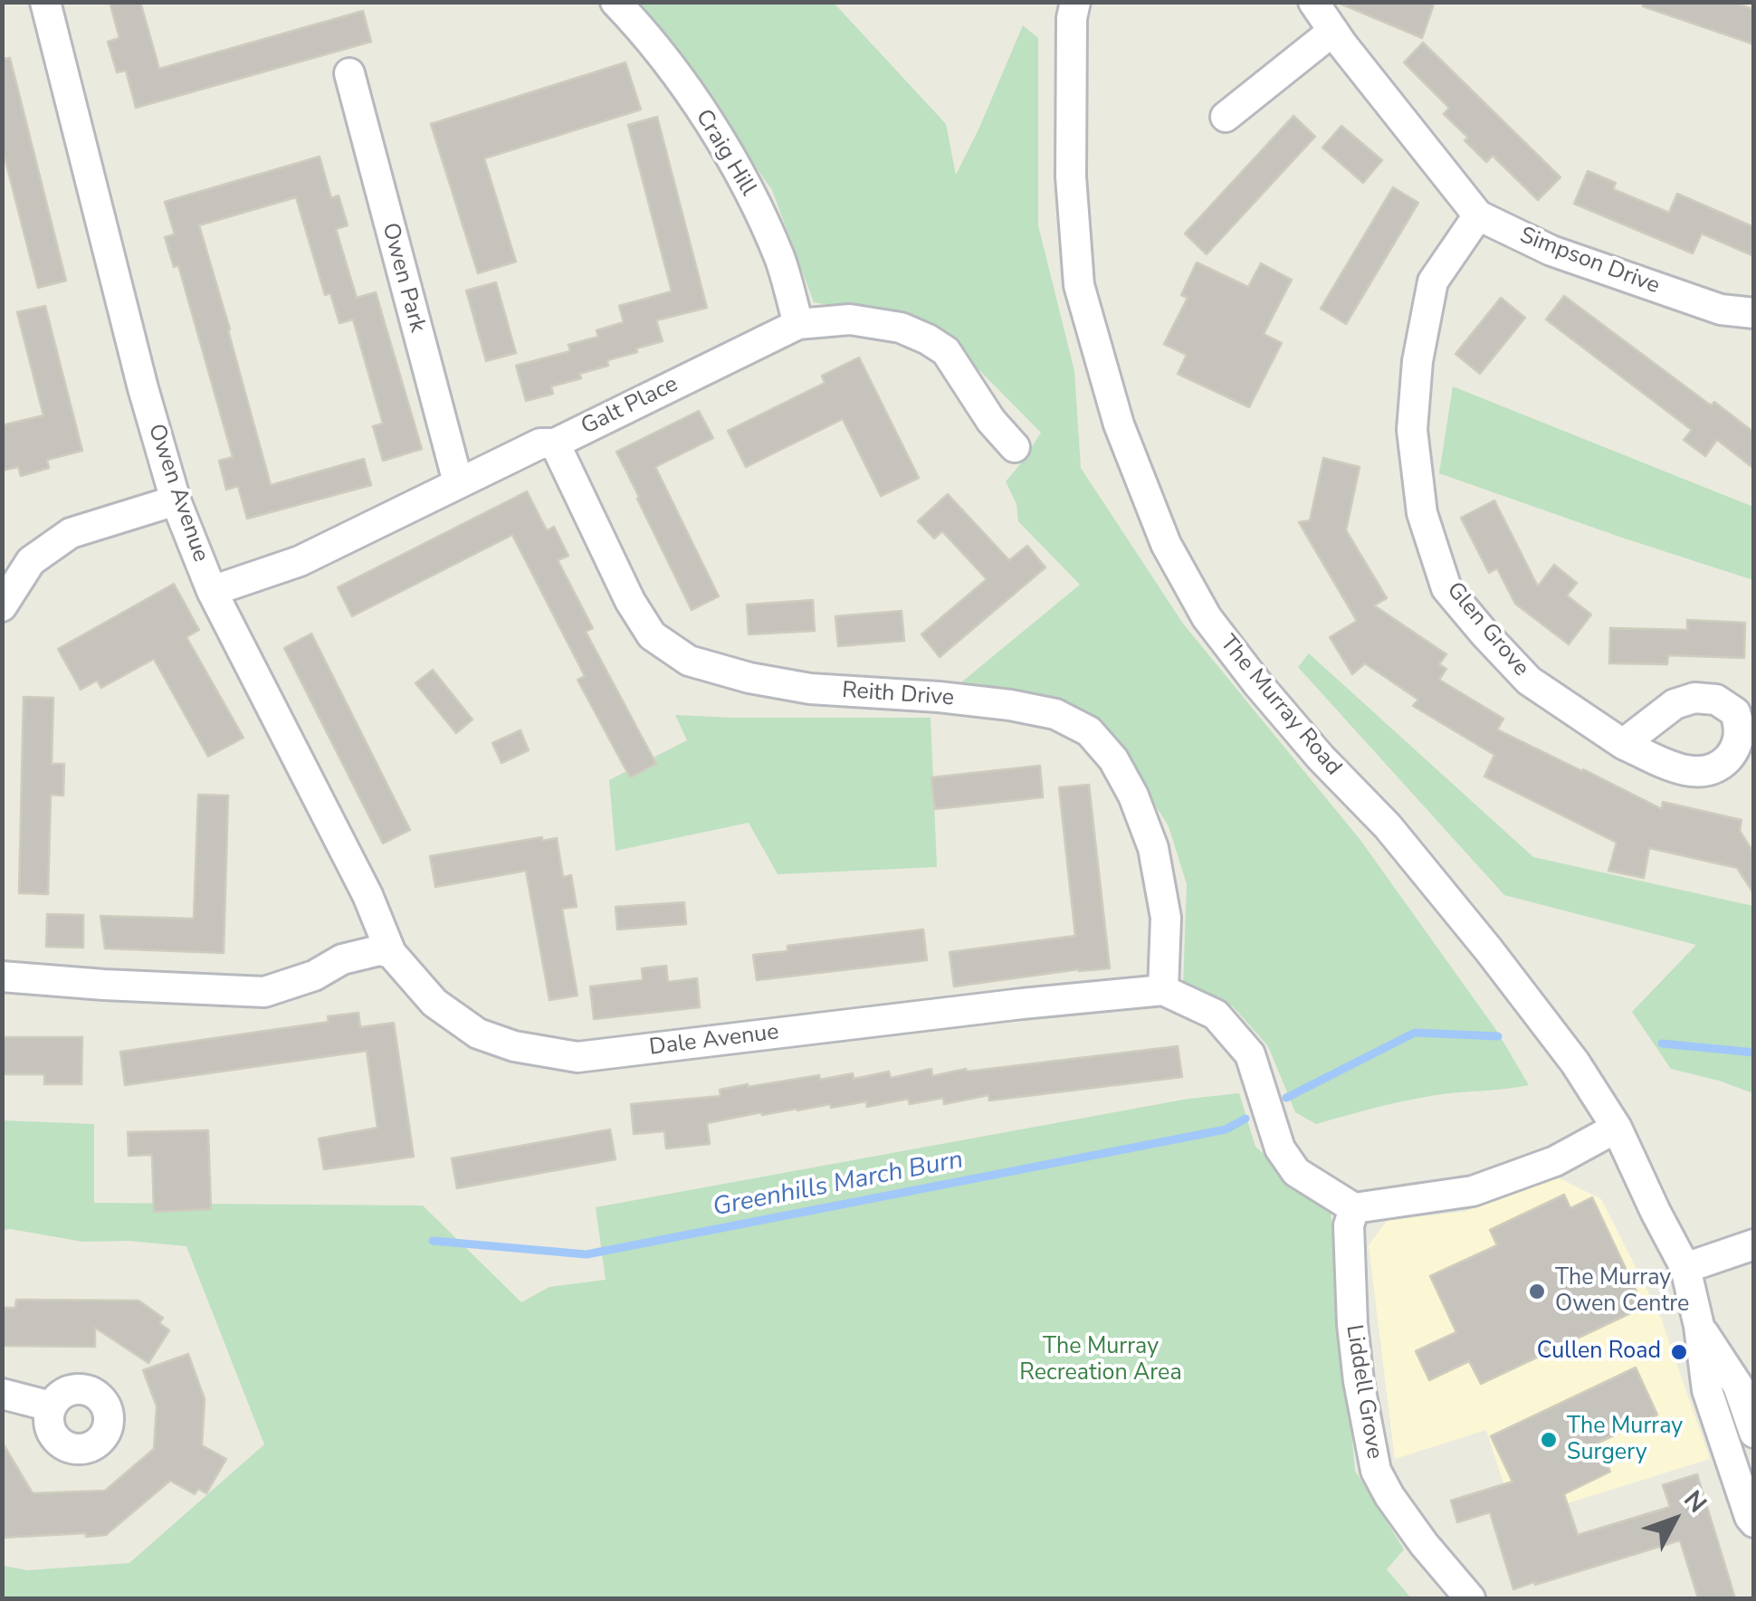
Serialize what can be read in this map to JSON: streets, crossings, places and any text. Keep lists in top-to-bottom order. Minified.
{"streets":{"street":["Craig Hill","Simpson Drive","Owen Park","Galt Place","Owen Avenue","Glen Grove","Reith Drive","The Murray Road","Dale Avenue","Liddell Grove"]},"crossings":[["Craig Hill","Galt Place"],["Simpson Drive","Glen Grove"],["Owen Park","Galt Place"],["Galt Place","Owen Avenue"],["Galt Place","Reith Drive"],["Owen Avenue","Dale Avenue"],["Reith Drive","Dale Avenue"]],"water":["Greenhills March Burn"],"parks":["The Murray Recreation Area"],"places":["The Murray Owen Centre","Cullen Road","The Murray Surgery"],"north":"top right"}
